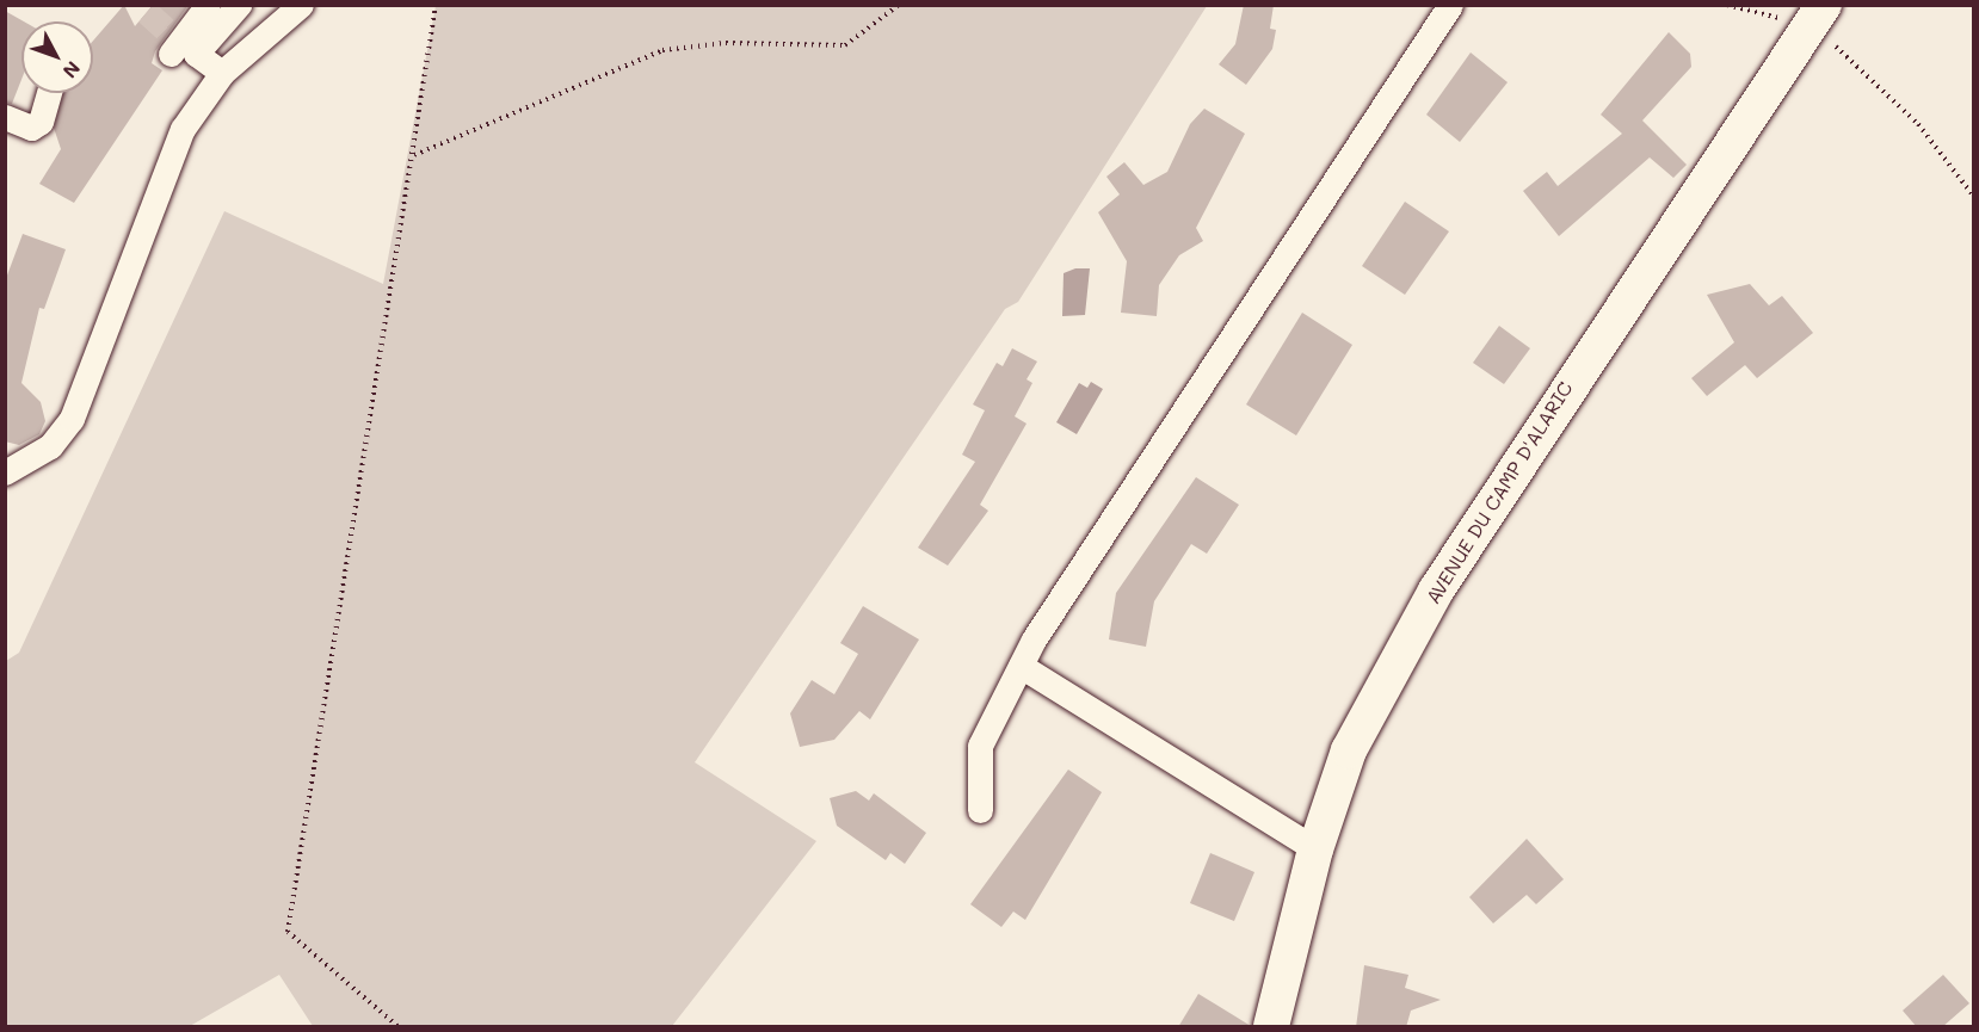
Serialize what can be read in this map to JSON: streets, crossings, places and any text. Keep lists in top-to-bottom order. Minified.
{"streets":{"main road":["AVENUE DU CAMP D'ALARIC"]},"north":"bottom right"}
